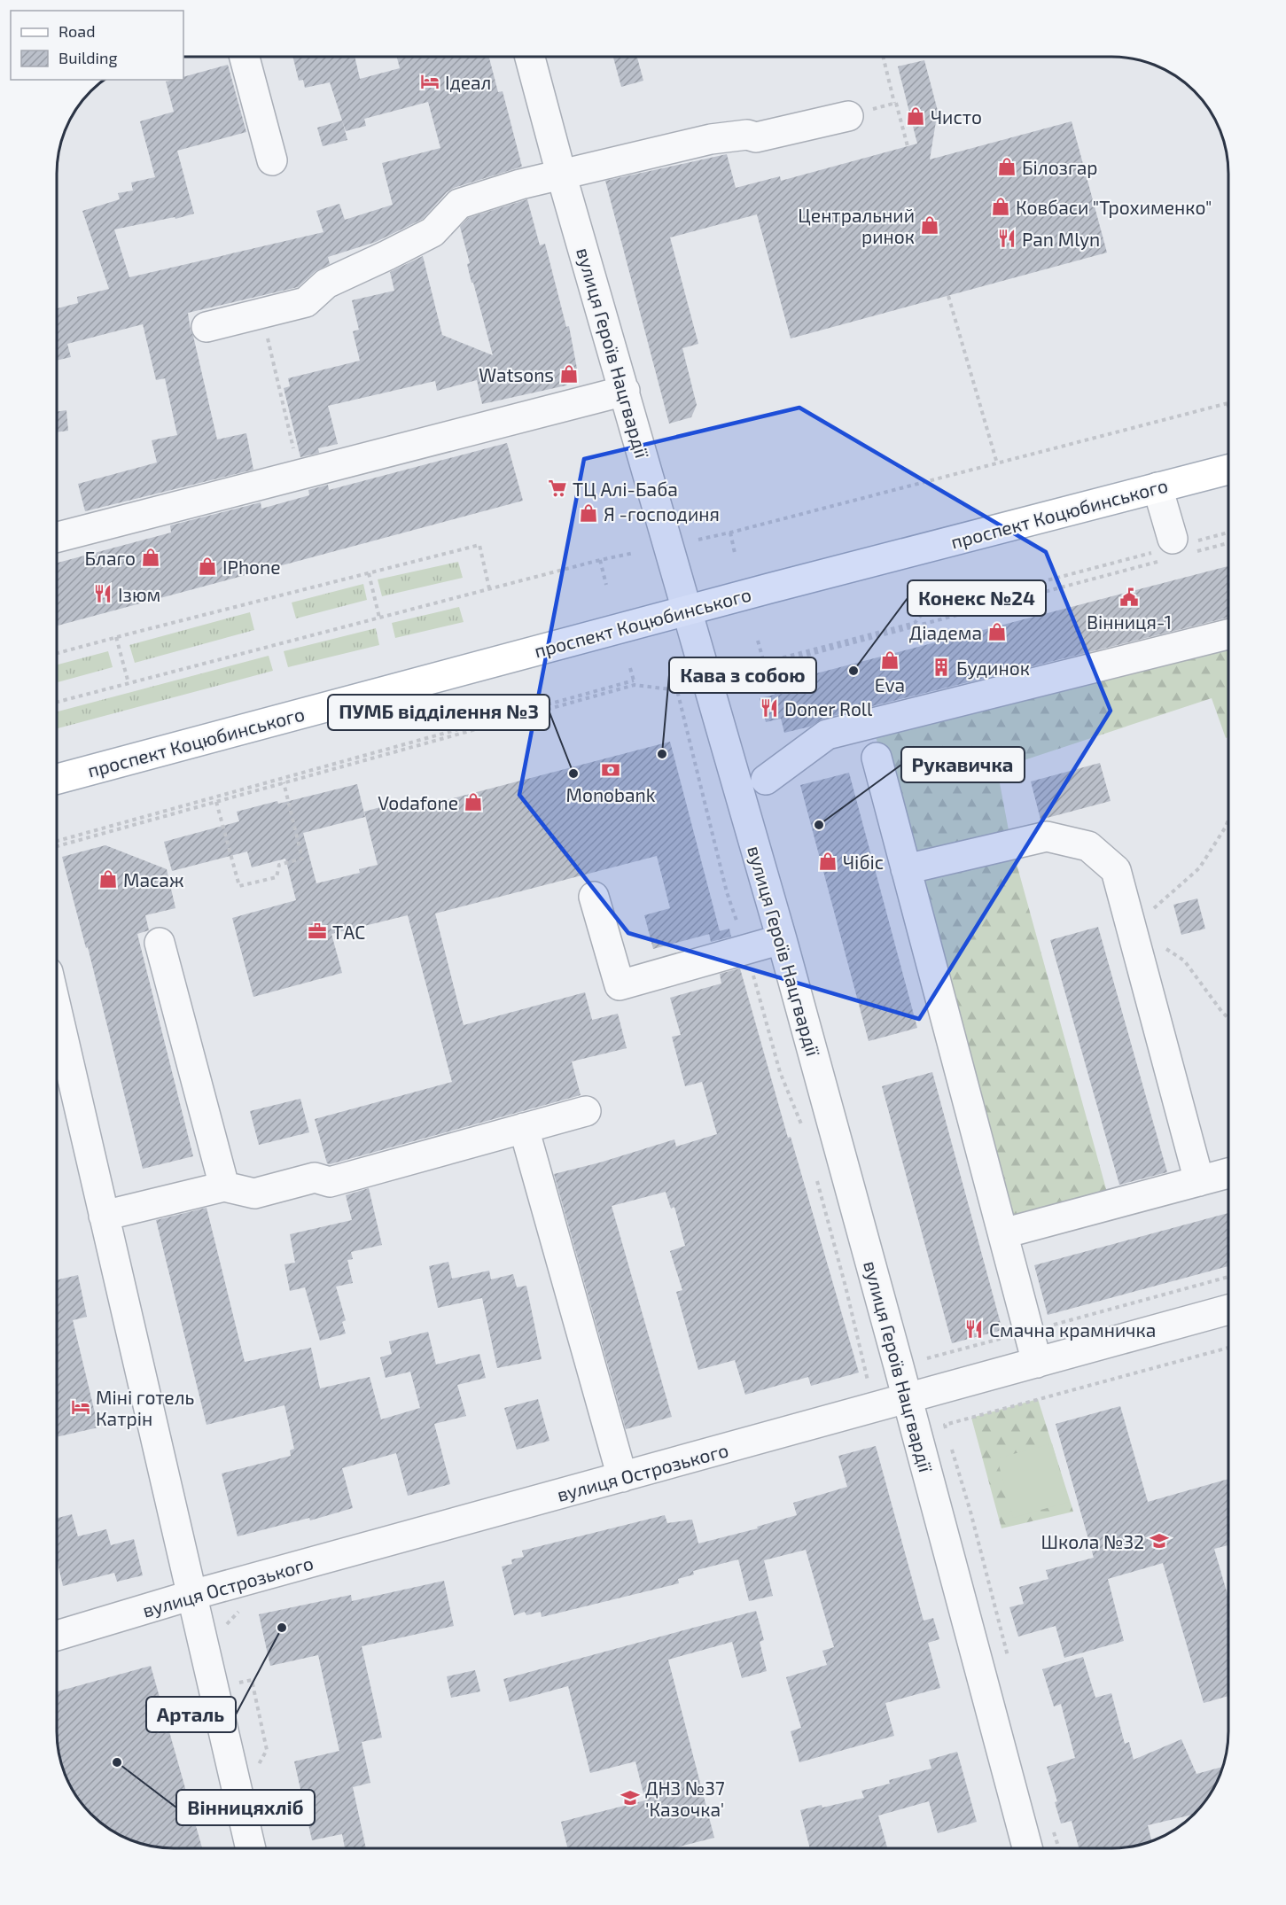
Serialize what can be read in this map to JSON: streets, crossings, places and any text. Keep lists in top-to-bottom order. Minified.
{"streets":{"main road":["проспект Коцюбинського"],"street":["вулиця Героїв Нацгвардії","вулиця Острозького"]},"crossings":[["вулиця Героїв Нацгвардії","проспект Коцюбинського"],["вулиця Героїв Нацгвардії","вулиця Острозького"]],"places":{"hotel":["Ідеал","Міні готель Катрін"],"shop":["Чисто","Білозгар","Ковбаси \"Трохименко\"","Центральний ринок","Watsons","Я -господиня","Благо","IPhone","Діадема","Eva","Vodafone","Чібіс","Масаж"],"restaurant":["Pan Mlyn","Ізюм","Doner Roll","Смачна крамничка"],"supermarket":["ТЦ Алі-Баба"],"public building":["Вінниця-1"],"building":["Будинок"],"other":["Конекс №24","Кава з собою","ПУМБ відділення №3","Рукавичка","Арталь","Вінницяхліб"],"bank":["Monobank"],"office":["ТАС"],"school or university":["Школа №32","ДНЗ №37 'Казочка'"]},"legend":["Road","Building"]}
